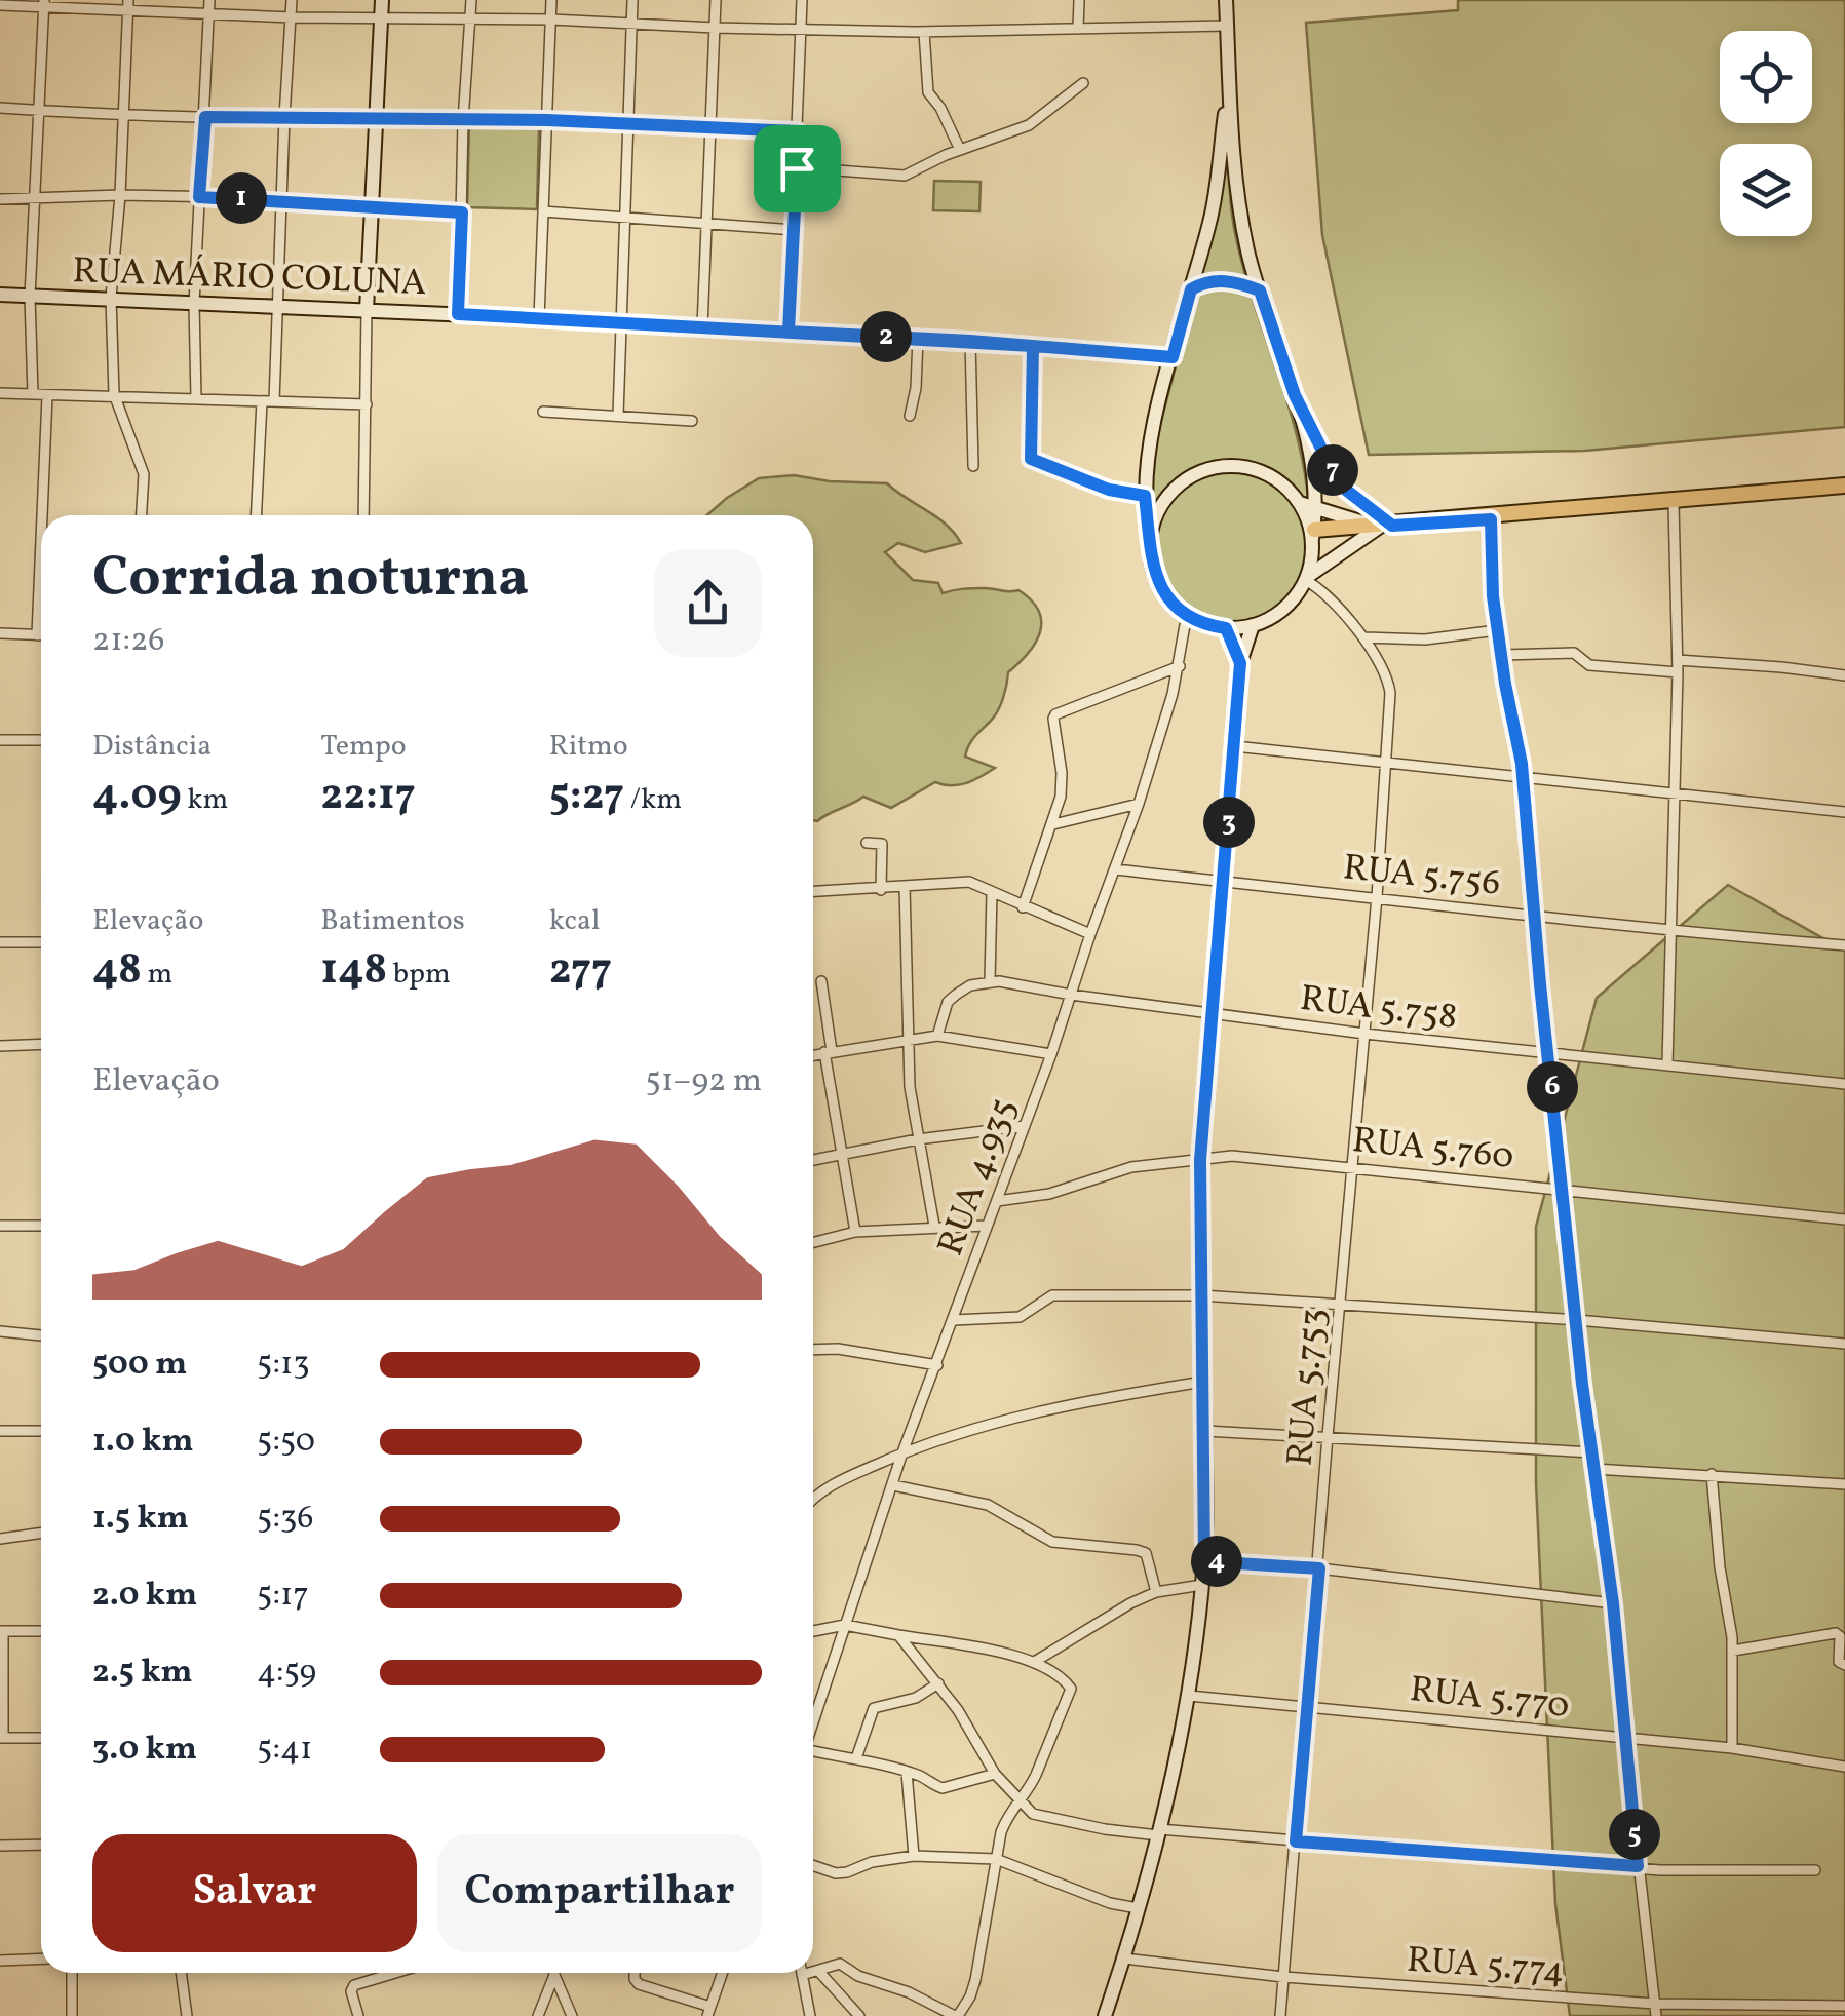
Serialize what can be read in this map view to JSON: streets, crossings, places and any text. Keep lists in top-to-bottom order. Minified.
{"streets":{"main road":["RUA MÁRIO COLUNA"],"street":["RUA 5.756","RUA 5.758","RUA 5.760","RUA 4.935","RUA 5.753","RUA 5.770","RUA 5.774"]},"crossings":[["RUA 5.756","RUA 4.935"],["RUA 5.756","RUA 5.753"],["RUA 5.758","RUA 4.935"],["RUA 5.758","RUA 5.753"],["RUA 5.760","RUA 4.935"],["RUA 5.760","RUA 5.753"],["RUA 4.935","RUA 5.753"],["RUA 5.753","RUA 5.770"],["RUA 5.753","RUA 5.774"]],"page":{"pins":["1","2","7","3","6","4","5"],"heading":["Corrida noturna","21:26"],"stats":[["Distância","4.09 km"],["Tempo","22:17"],["Ritmo","5:27 /km"],["Elevação","48 m"],["Batimentos","148 bpm"],["kcal","277"]],"chart":["Elevação","51–92 m"],"list":[{"name":"500 m","note":"5:13"},{"name":"1.0 km","note":"5:50"},{"name":"1.5 km","note":"5:36"},{"name":"2.0 km","note":"5:17"},{"name":"2.5 km","note":"4:59"},{"name":"3.0 km","note":"5:41"}],"buttons":["Salvar","Compartilhar"]}}
